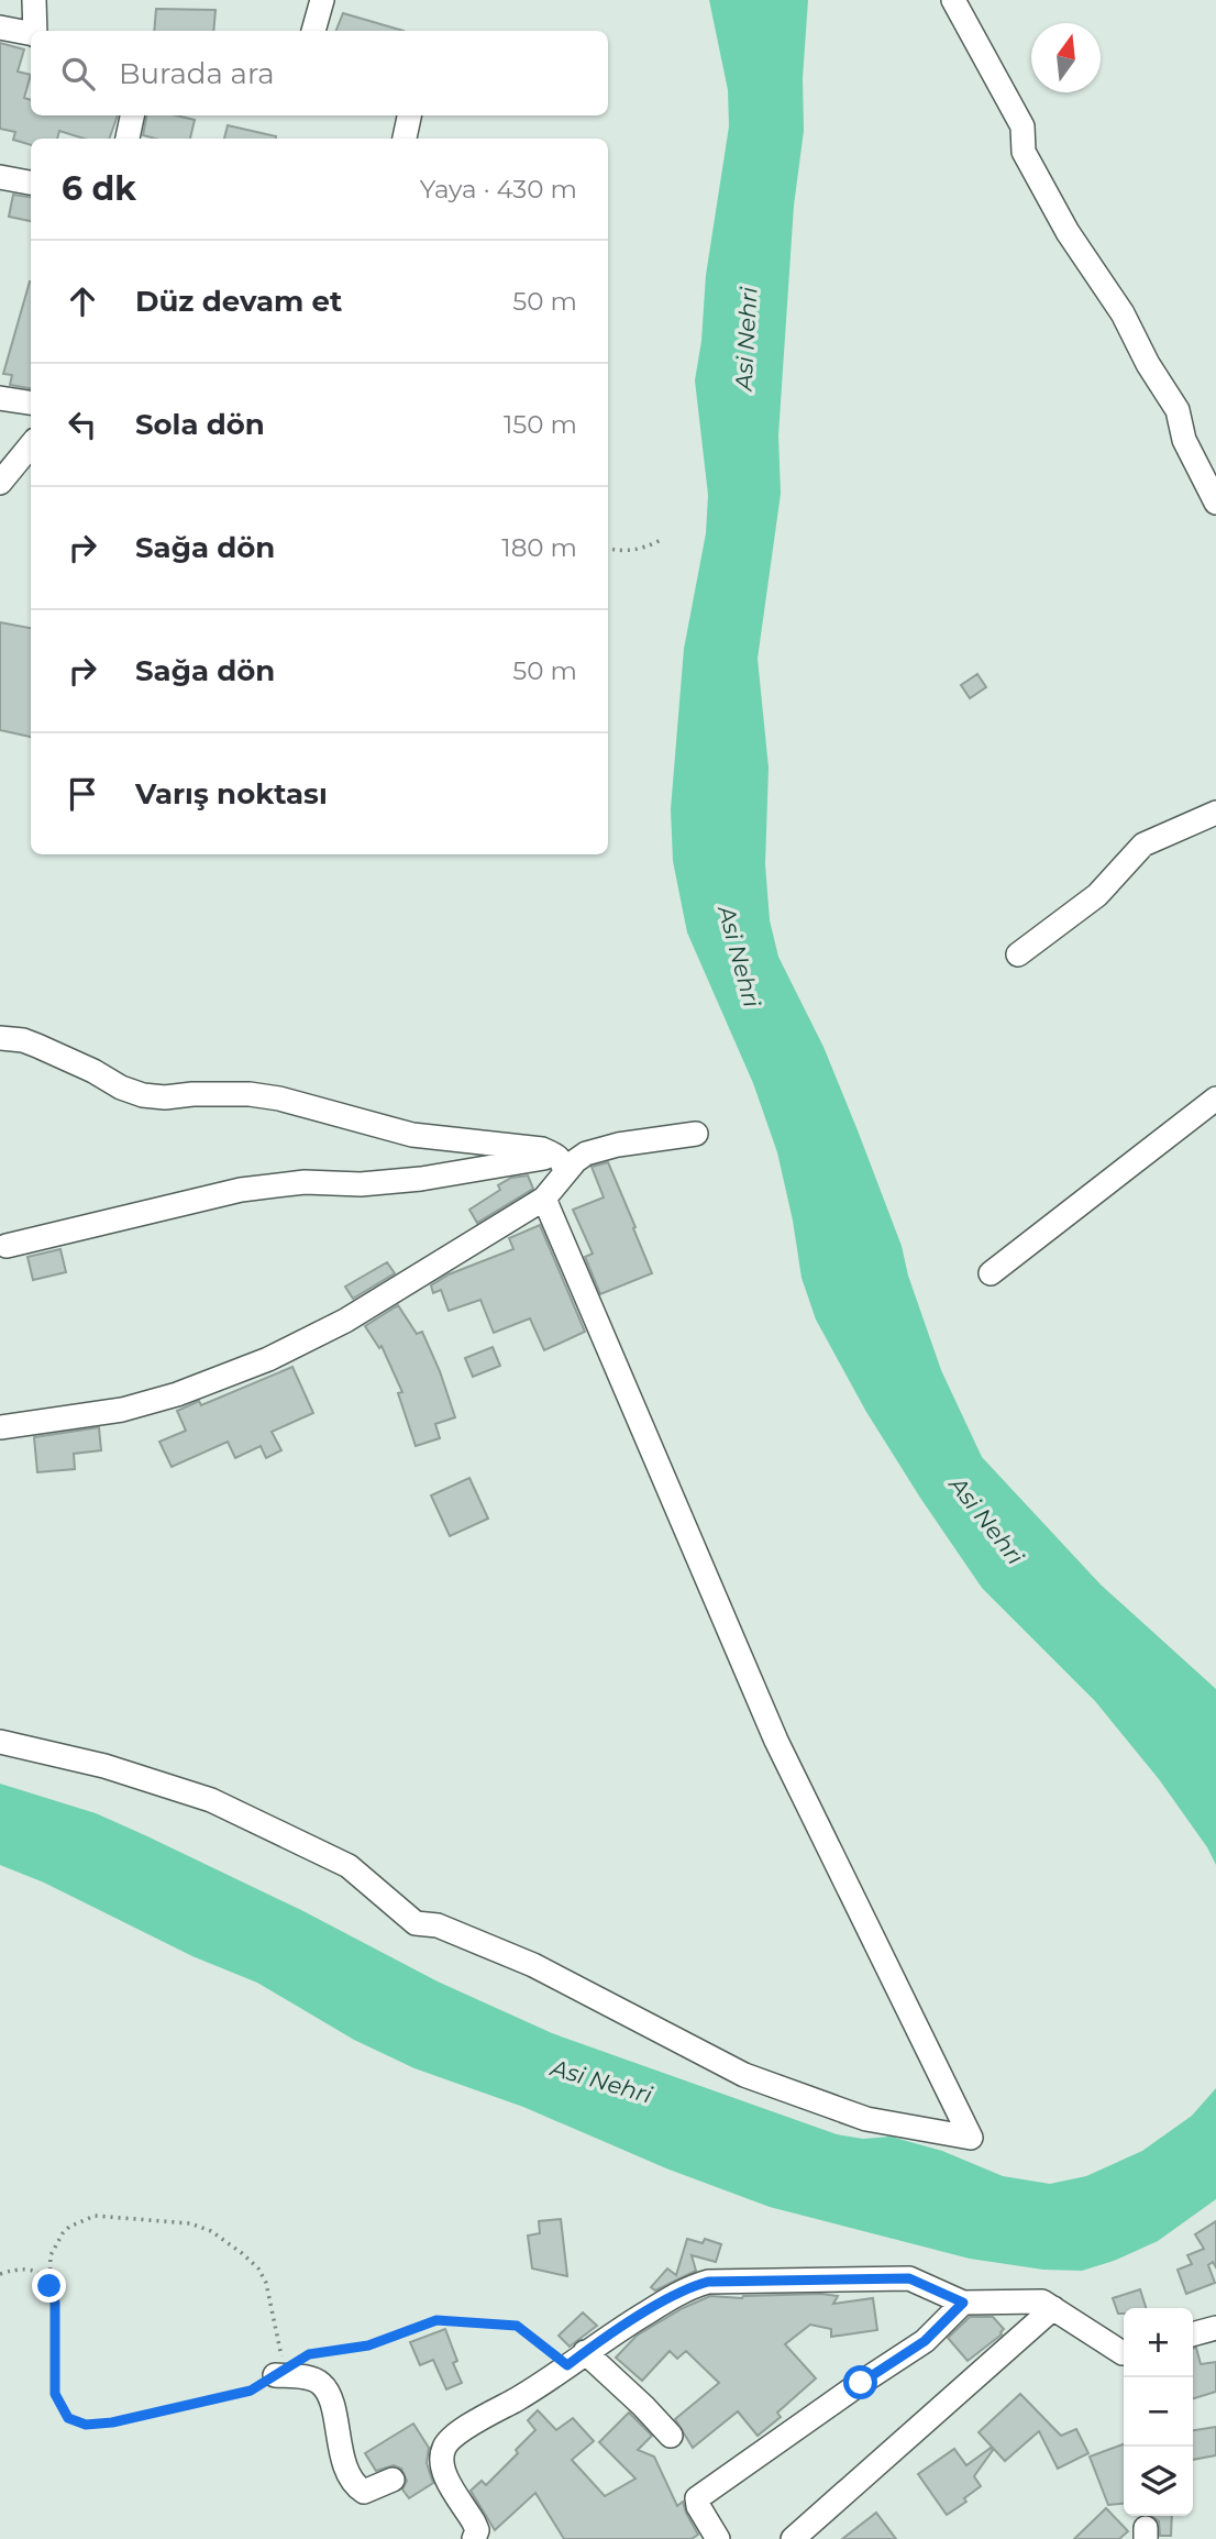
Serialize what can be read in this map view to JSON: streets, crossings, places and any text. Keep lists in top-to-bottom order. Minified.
{"water":["Asi Nehri"],"north":"top","page":{"search":"Burada ara","heading":["6 dk","Yaya · 430 m"],"list":[["Düz devam et","50 m"],["Sola dön","150 m"],["Sağa dön","180 m"],["Sağa dön","50 m"],"Varış noktası"],"map_buttons":["+","−"]}}
